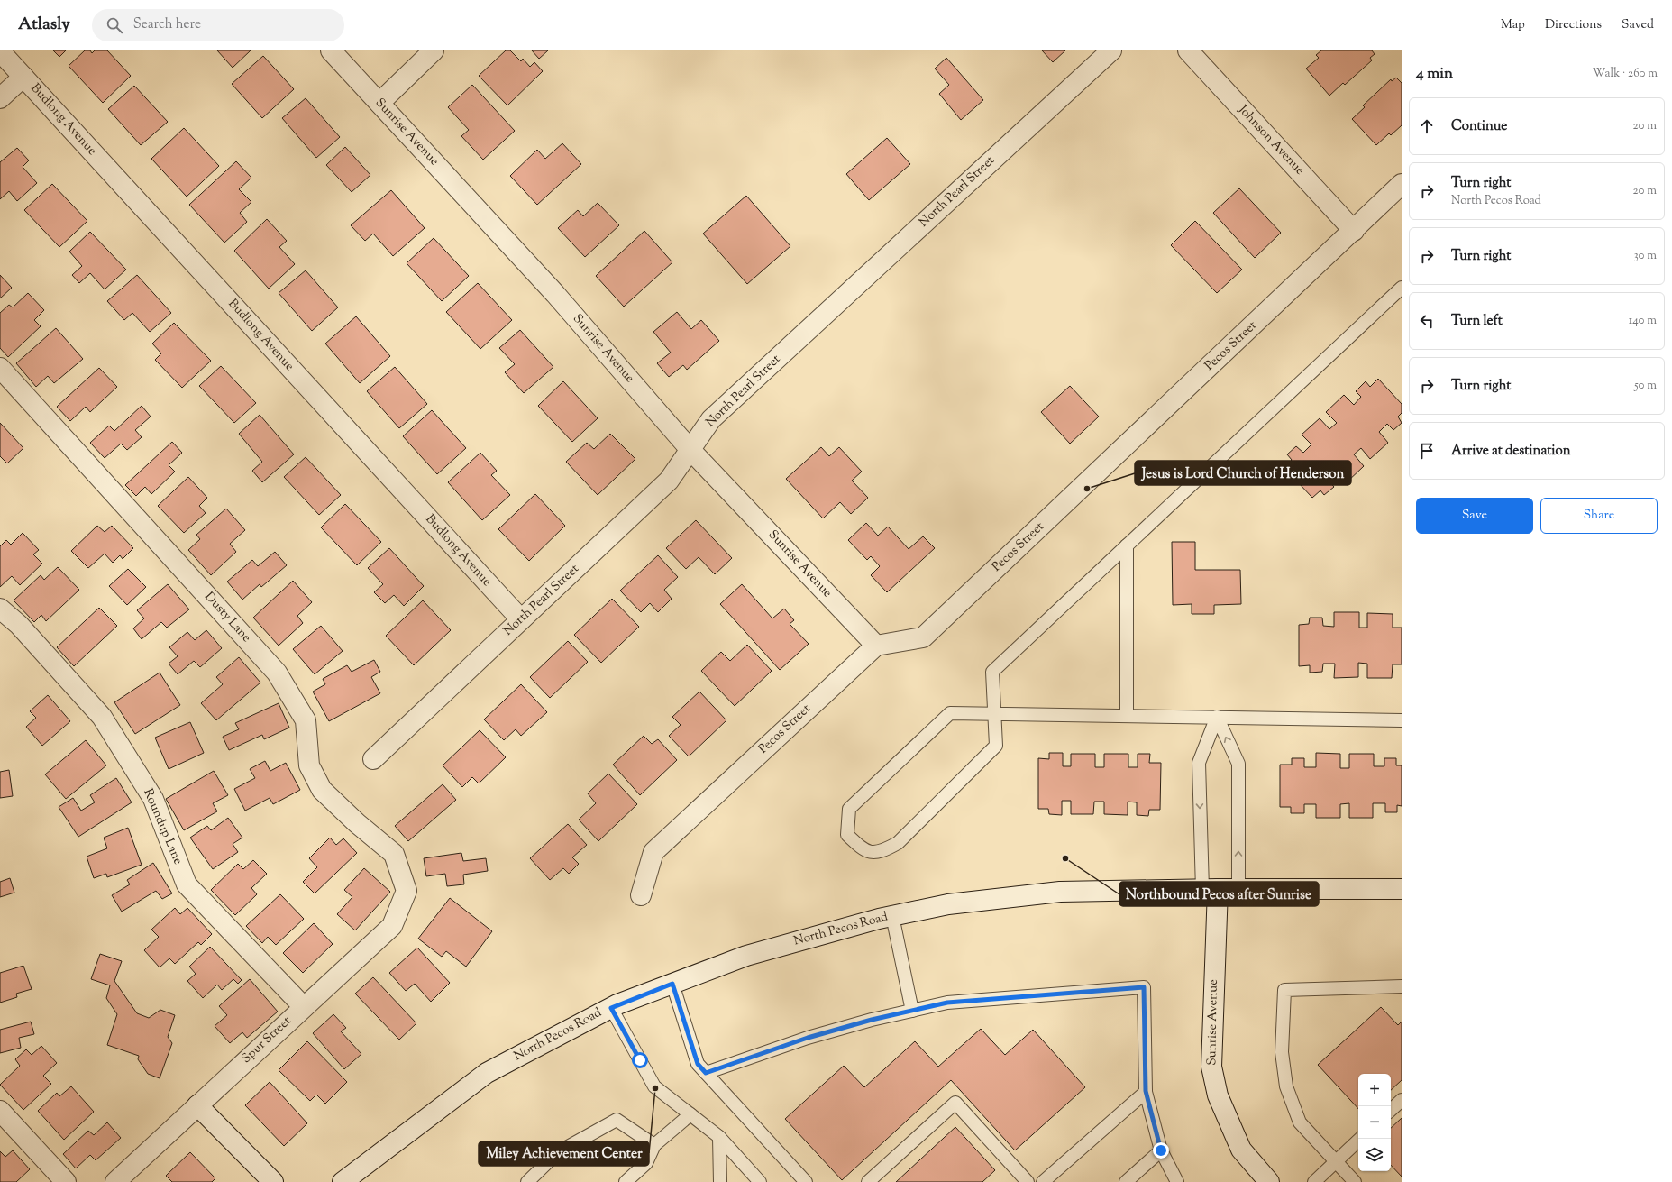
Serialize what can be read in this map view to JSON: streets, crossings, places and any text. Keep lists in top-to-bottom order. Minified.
{"streets":{"street":["Budlong Avenue","Sunrise Avenue","Johnson Avenue","North Pearl Street","Pecos Street","Dusty Lane","Roundup Lane","North Pecos Road","Spur Street"]},"crossings":[["Budlong Avenue","North Pearl Street"],["Sunrise Avenue","North Pearl Street"],["Sunrise Avenue","Pecos Street"],["Sunrise Avenue","North Pecos Road"],["Johnson Avenue","Pecos Street"],["Dusty Lane","Spur Street"],["Roundup Lane","Spur Street"]],"places":["Jesus is Lord Church of Henderson","Northbound Pecos after Sunrise","Miley Achievement Center"],"page":{"header":"Atlasly","search":"Search here","nav":["Map","Directions","Saved"],"heading":["4 min","Walk · 260 m"],"list":[["Continue","20 m"],["Turn right","North Pecos Road","20 m"],["Turn right","30 m"],["Turn left","140 m"],["Turn right","50 m"],"Arrive at destination"],"buttons":["Save","Share"],"map_buttons":["+","−"]}}
